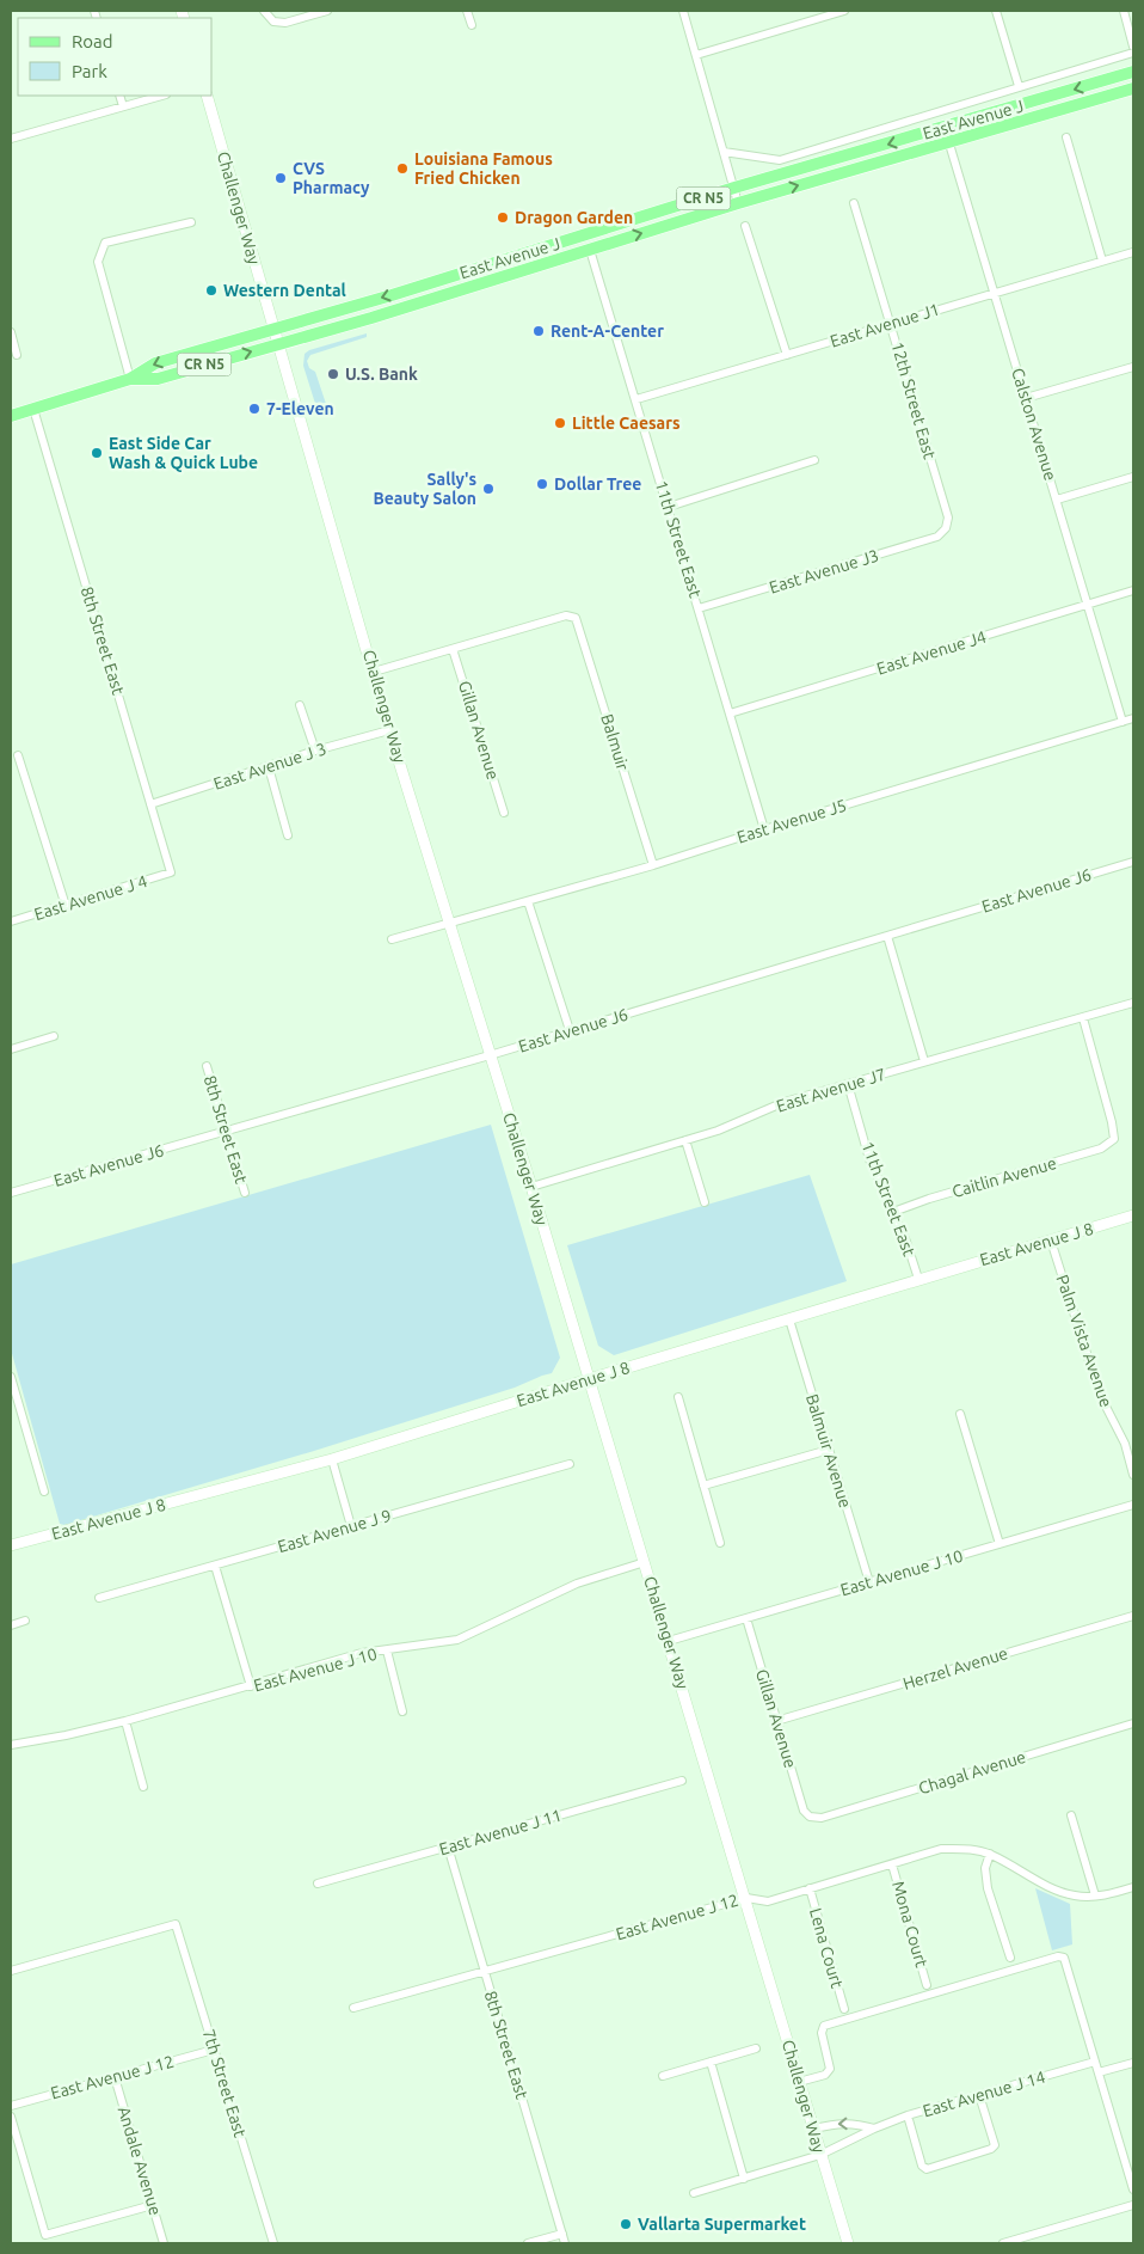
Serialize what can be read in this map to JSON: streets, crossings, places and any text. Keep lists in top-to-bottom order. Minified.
{"streets":{"main road":["East Avenue J","CR N5","Challenger Way","East Avenue J 8"],"street":["East Avenue J1","12th Street East","Calston Avenue","11th Street East","East Avenue J3","8th Street East","East Avenue J4","Gillan Avenue","Balmuir","East Avenue J 3","East Avenue J5","East Avenue J6","East Avenue J 4","East Avenue J7","Caitlin Avenue","Palm Vista Avenue","Balmuir Avenue","East Avenue J 9","East Avenue J 10","Herzel Avenue","Chagal Avenue","East Avenue J 11","East Avenue J 12","Mona Court","Lena Court","7th Street East","East Avenue J 14","Andale Avenue"]},"crossings":[["East Avenue J","Challenger Way"],["East Avenue J","Calston Avenue"],["East Avenue J","11th Street East"],["East Avenue J","8th Street East"],["Challenger Way","East Avenue J 3"],["Challenger Way","East Avenue J5"],["Challenger Way","East Avenue J6"],["Challenger Way","East Avenue J7"],["Challenger Way","East Avenue J 8"],["Challenger Way","East Avenue J 10"],["Challenger Way","East Avenue J 12"],["Challenger Way","East Avenue J 14"],["East Avenue J1","12th Street East"],["East Avenue J1","Calston Avenue"],["East Avenue J1","11th Street East"],["12th Street East","East Avenue J3"],["Calston Avenue","East Avenue J4"],["Calston Avenue","East Avenue J5"],["11th Street East","East Avenue J3"],["11th Street East","East Avenue J4"],["11th Street East","East Avenue J5"],["11th Street East","East Avenue J7"],["11th Street East","Caitlin Avenue"],["11th Street East","East Avenue J 8"],["8th Street East","East Avenue J 3"],["8th Street East","East Avenue J6"],["8th Street East","East Avenue J 4"],["8th Street East","East Avenue J 11"],["8th Street East","East Avenue J 12"],["Gillan Avenue","Balmuir"],["Gillan Avenue","East Avenue J 10"],["Gillan Avenue","Herzel Avenue"],["Gillan Avenue","Chagal Avenue"],["Balmuir","East Avenue J5"],["East Avenue J7","Caitlin Avenue"],["East Avenue J 8","Palm Vista Avenue"],["East Avenue J 8","Balmuir Avenue"],["Balmuir Avenue","East Avenue J 10"],["East Avenue J 12","Mona Court"],["East Avenue J 12","Lena Court"],["East Avenue J 12","7th Street East"],["East Avenue J 12","Andale Avenue"]],"places":["Louisiana Famous Fried Chicken","CVS Pharmacy","Dragon Garden","Western Dental","Rent-A-Center","U.S. Bank","7-Eleven","Little Caesars","East Side Car Wash & Quick Lube","Dollar Tree","Sally's Beauty Salon","Vallarta Supermarket"],"legend":["Road","Park"]}
